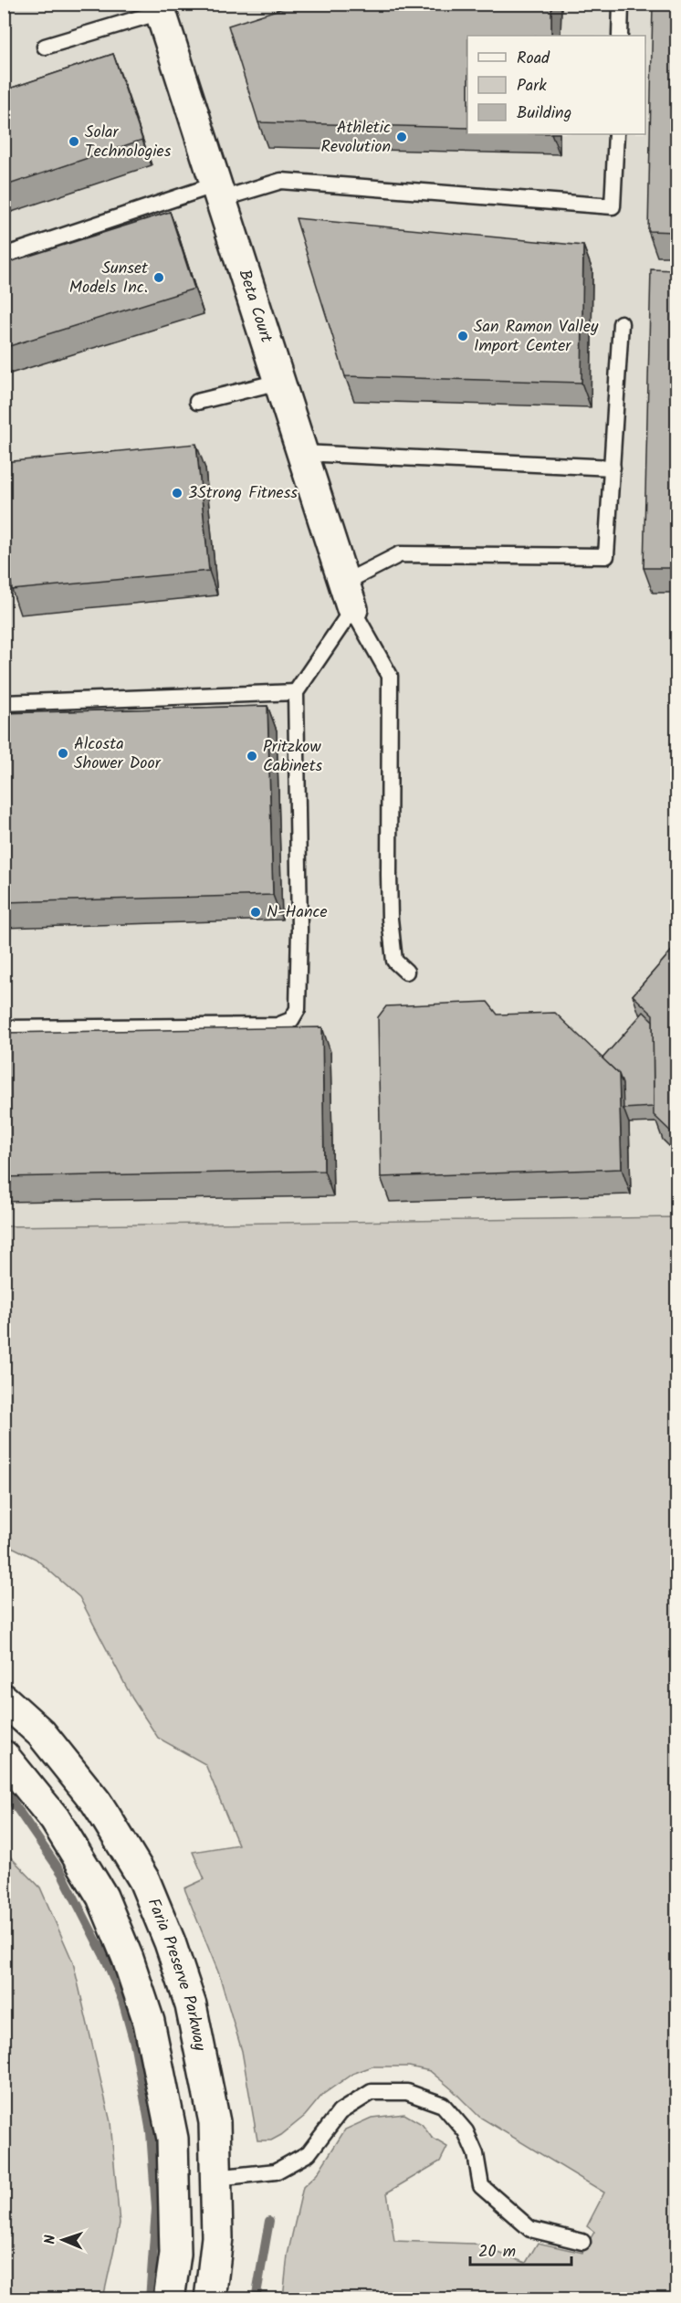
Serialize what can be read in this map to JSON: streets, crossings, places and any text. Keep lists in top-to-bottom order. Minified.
{"streets":{"street":["Beta Court","Faria Preserve Parkway"]},"places":["Athletic Revolution","Solar Technologies","Sunset Models Inc.","San Ramon Valley Import Center","3Strong Fitness","Alcosta Shower Door","Pritzkow Cabinets","N-Hance"],"legend":["Road","Park","Building"],"scale_bar":"20 m","north":"left"}
